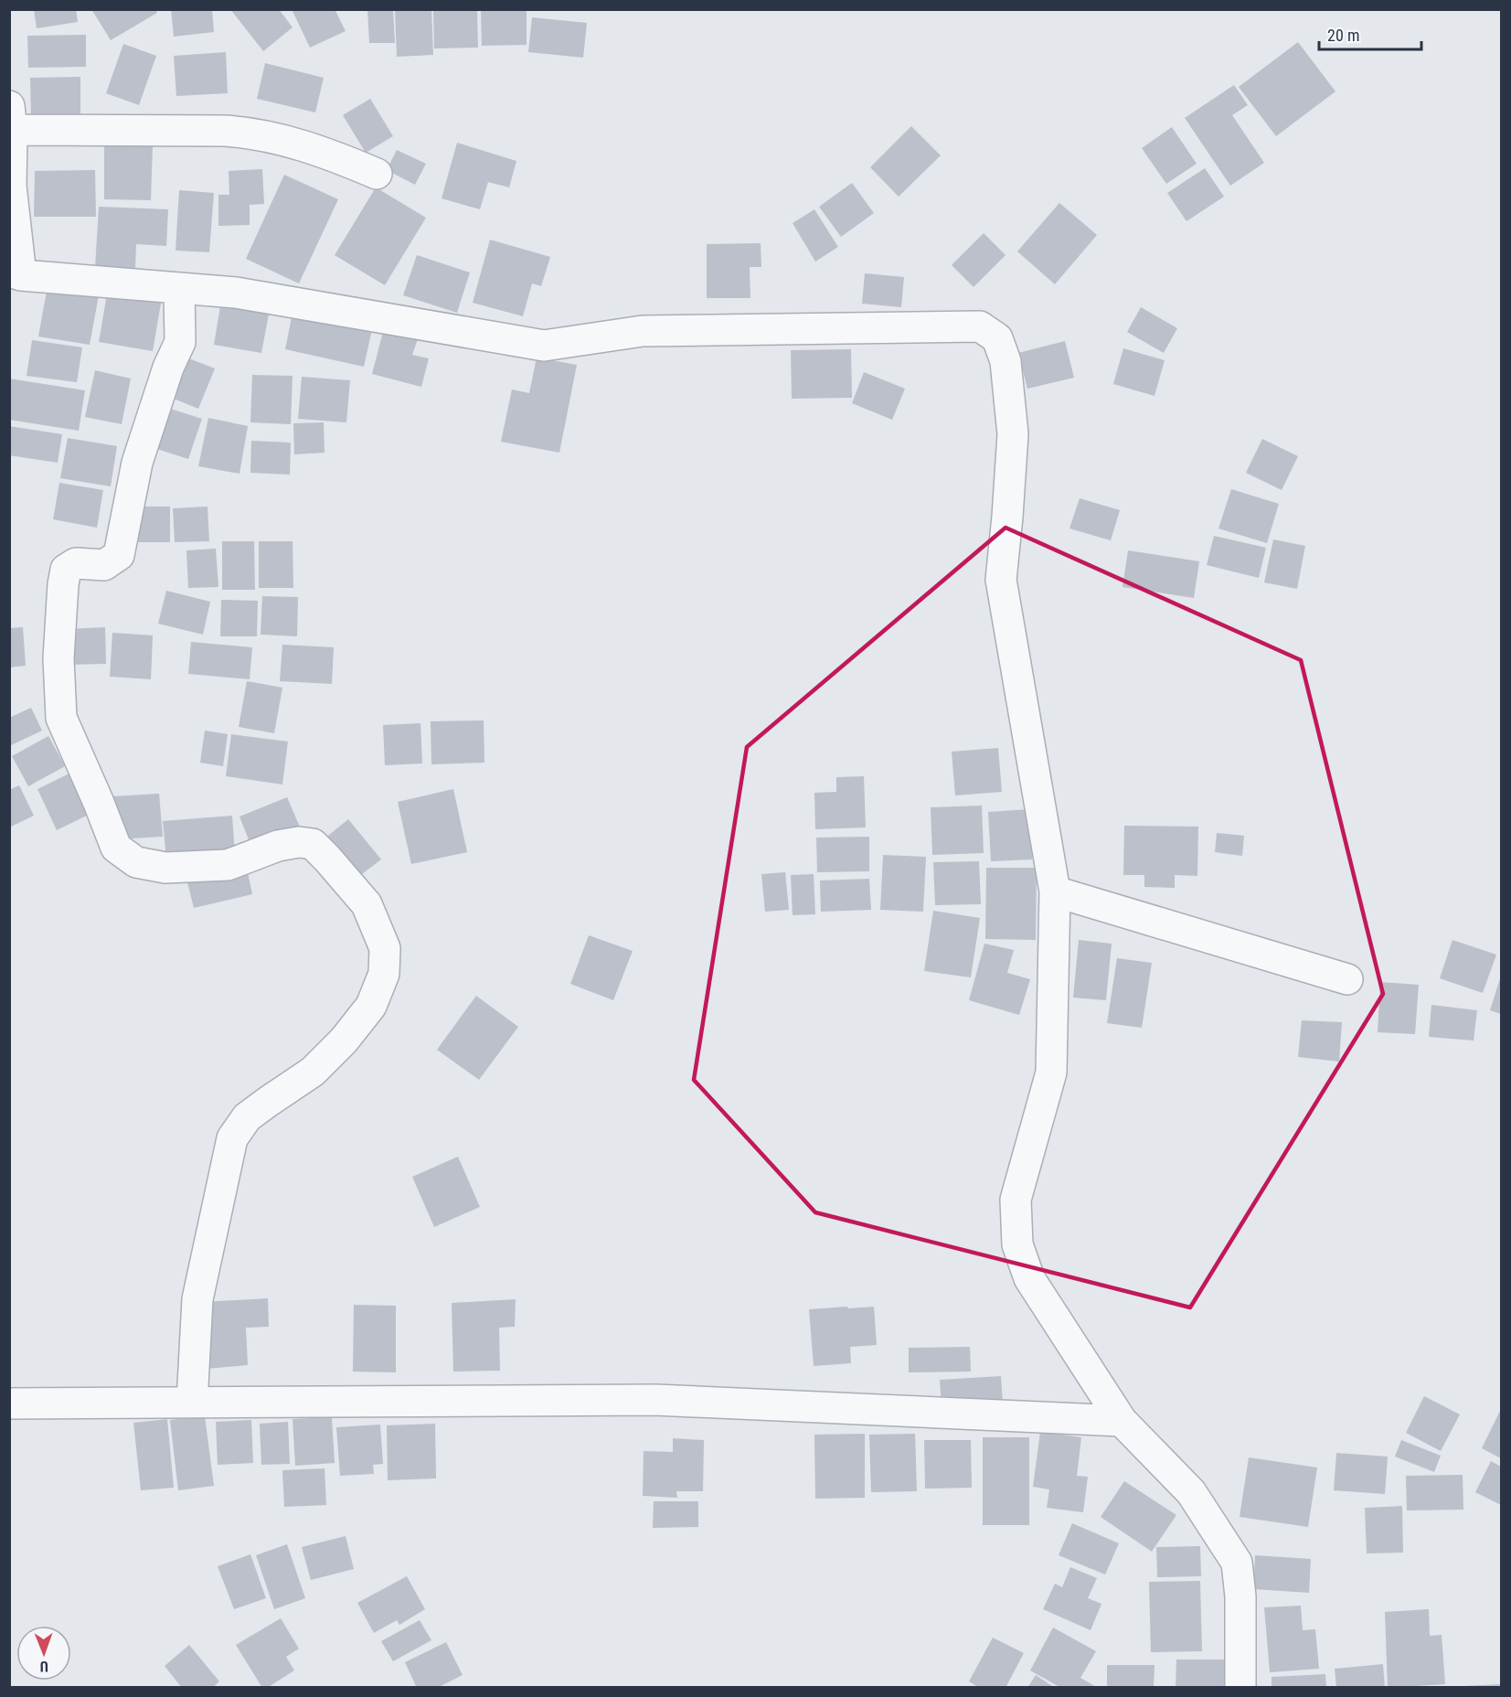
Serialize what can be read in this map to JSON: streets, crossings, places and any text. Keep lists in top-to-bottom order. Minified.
{"scale_bar":"20 m","north":"bottom"}
